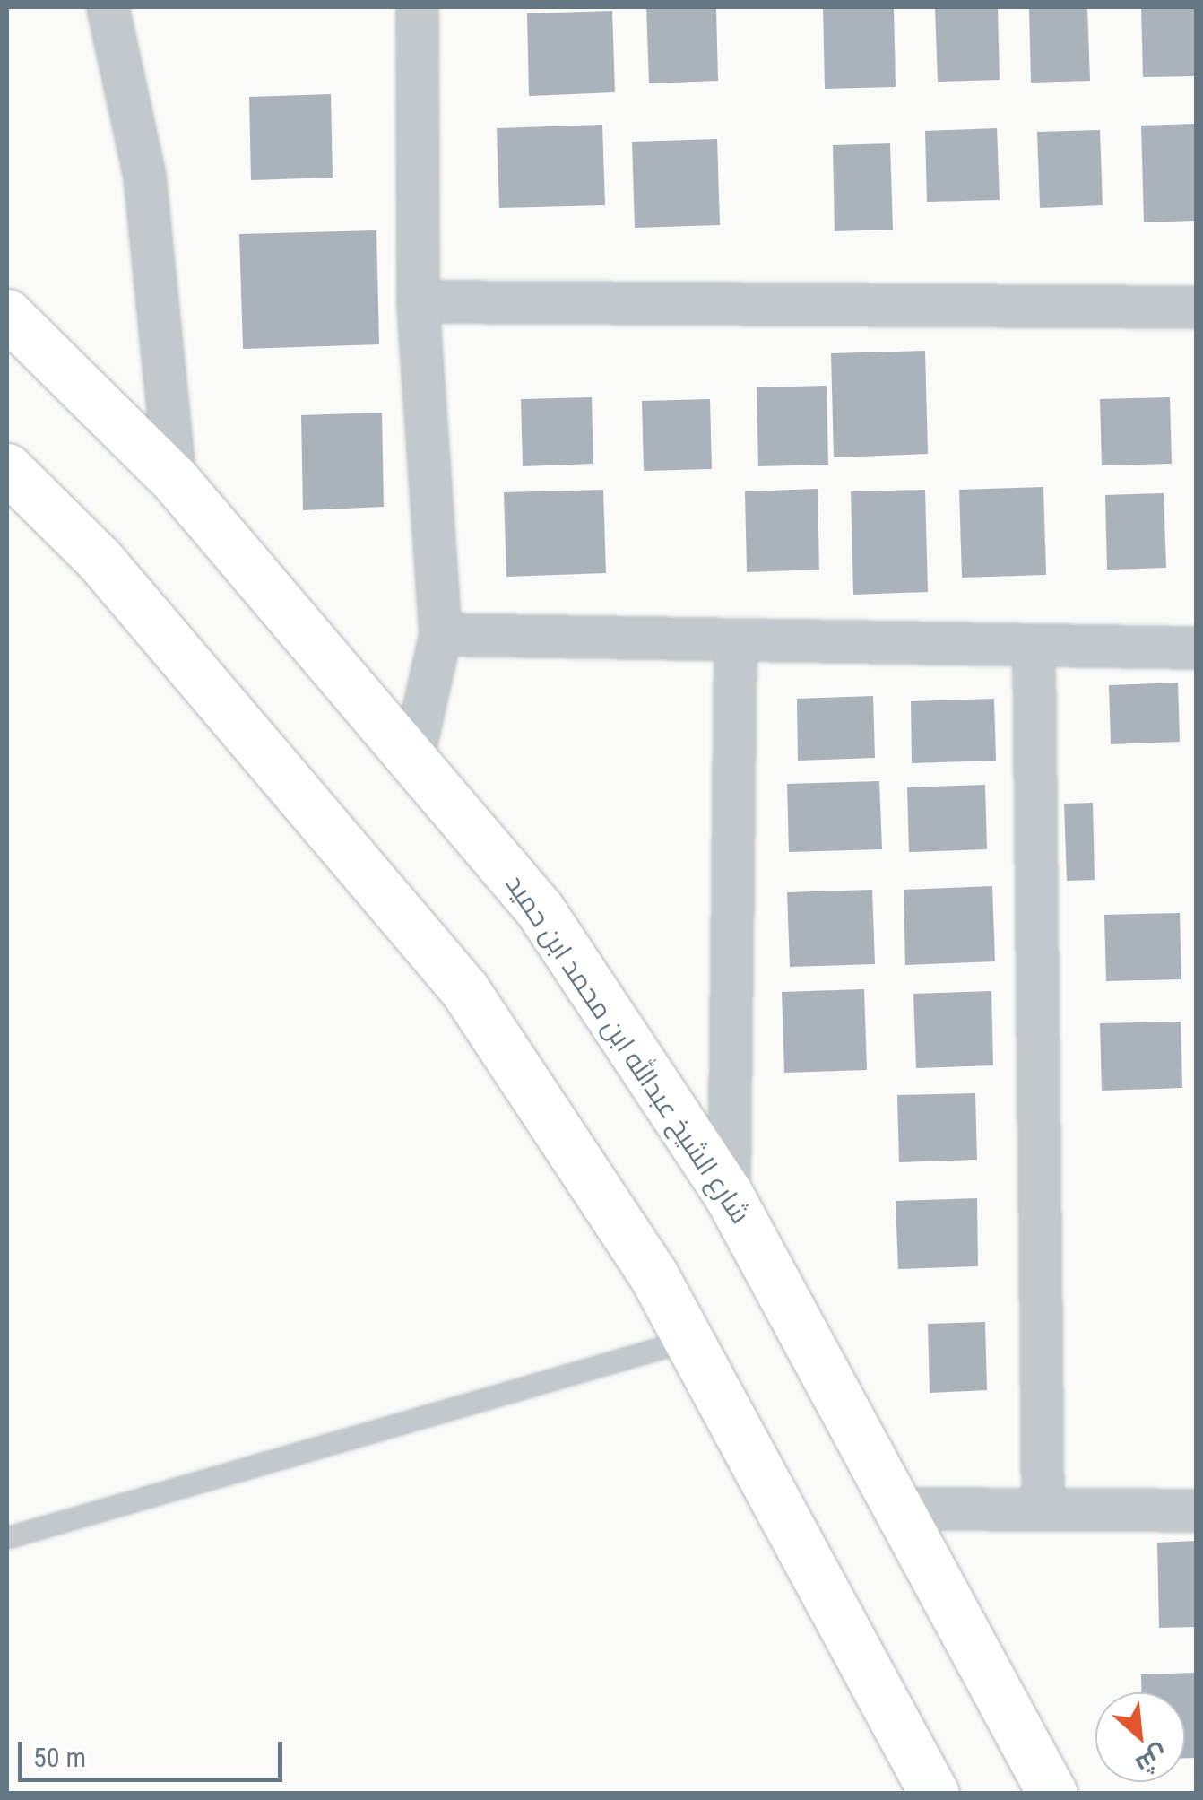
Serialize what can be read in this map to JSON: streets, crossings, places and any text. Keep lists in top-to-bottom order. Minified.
{"streets":{"street":["شارع الشيخ عبدالله ابن محمد ابن حميد"]},"scale_bar":"50 m","north":"bottom right"}
